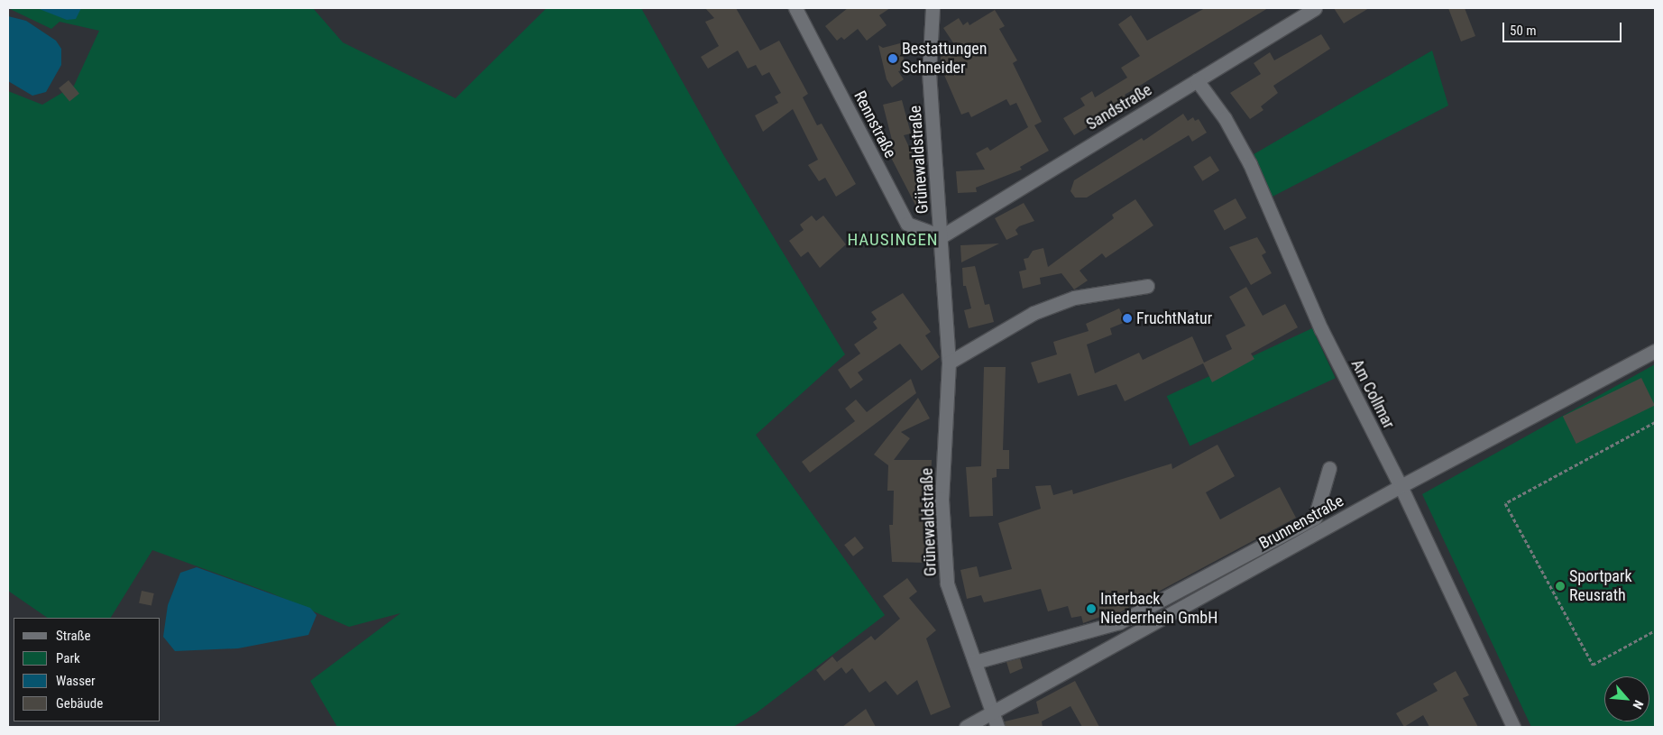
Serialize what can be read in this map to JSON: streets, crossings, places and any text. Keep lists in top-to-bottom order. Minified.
{"streets":{"street":["Sandstraße","Rennstraße","Grünewaldstraße","Am Collmar","Brunnenstraße"]},"crossings":[["Sandstraße","Rennstraße"],["Sandstraße","Grünewaldstraße"],["Sandstraße","Am Collmar"],["Rennstraße","Grünewaldstraße"],["Grünewaldstraße","Brunnenstraße"],["Am Collmar","Brunnenstraße"]],"districts":["HAUSINGEN"],"places":["Bestattungen Schneider","FruchtNatur","Sportpark Reusrath","Interback Niederrhein GmbH"],"legend":["Straße","Park","Wasser","Gebäude"],"scale_bar":"50 m","north":"bottom right"}
